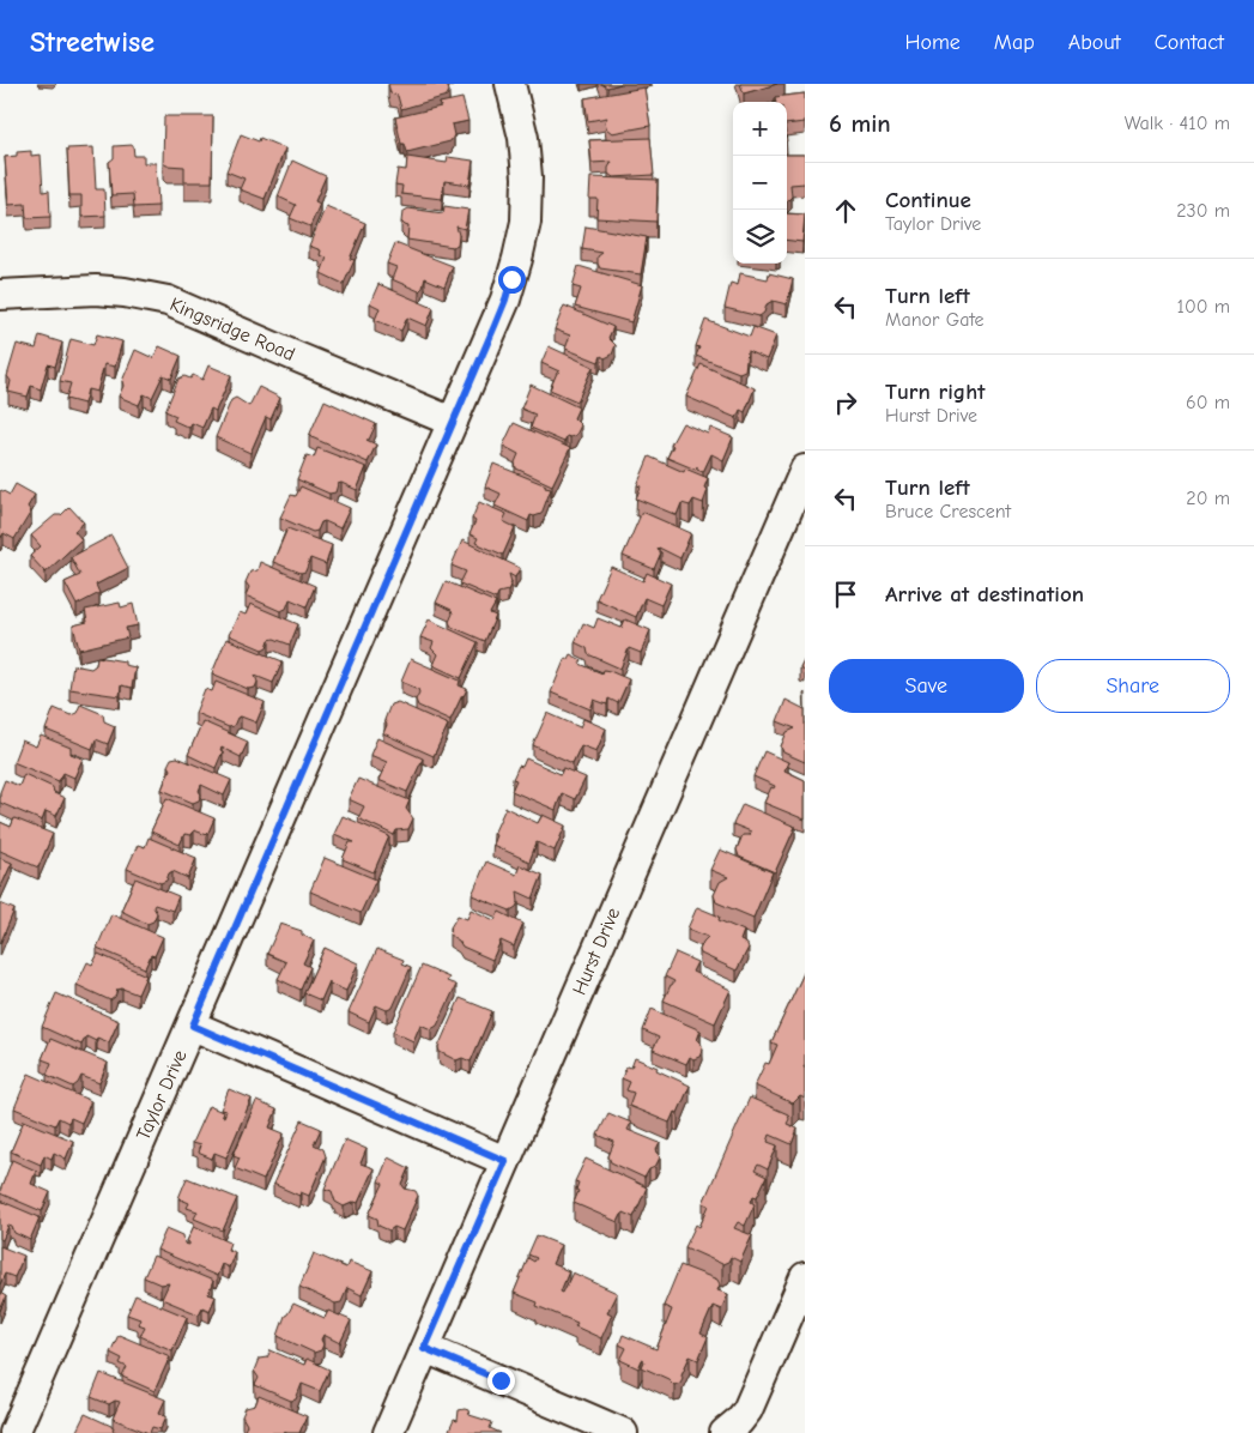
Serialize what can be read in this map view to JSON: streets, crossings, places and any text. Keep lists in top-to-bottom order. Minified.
{"streets":{"street":["Kingsridge Road","Hurst Drive","Taylor Drive"]},"crossings":[["Kingsridge Road","Taylor Drive"]],"page":{"header":"Streetwise","nav":["Home","Map","About","Contact"],"heading":["6 min","Walk · 410 m"],"map_buttons":["+","−"],"list":[["Continue","Taylor Drive","230 m"],["Turn left","Manor Gate","100 m"],["Turn right","Hurst Drive","60 m"],["Turn left","Bruce Crescent","20 m"],"Arrive at destination"],"buttons":["Save","Share"]}}
